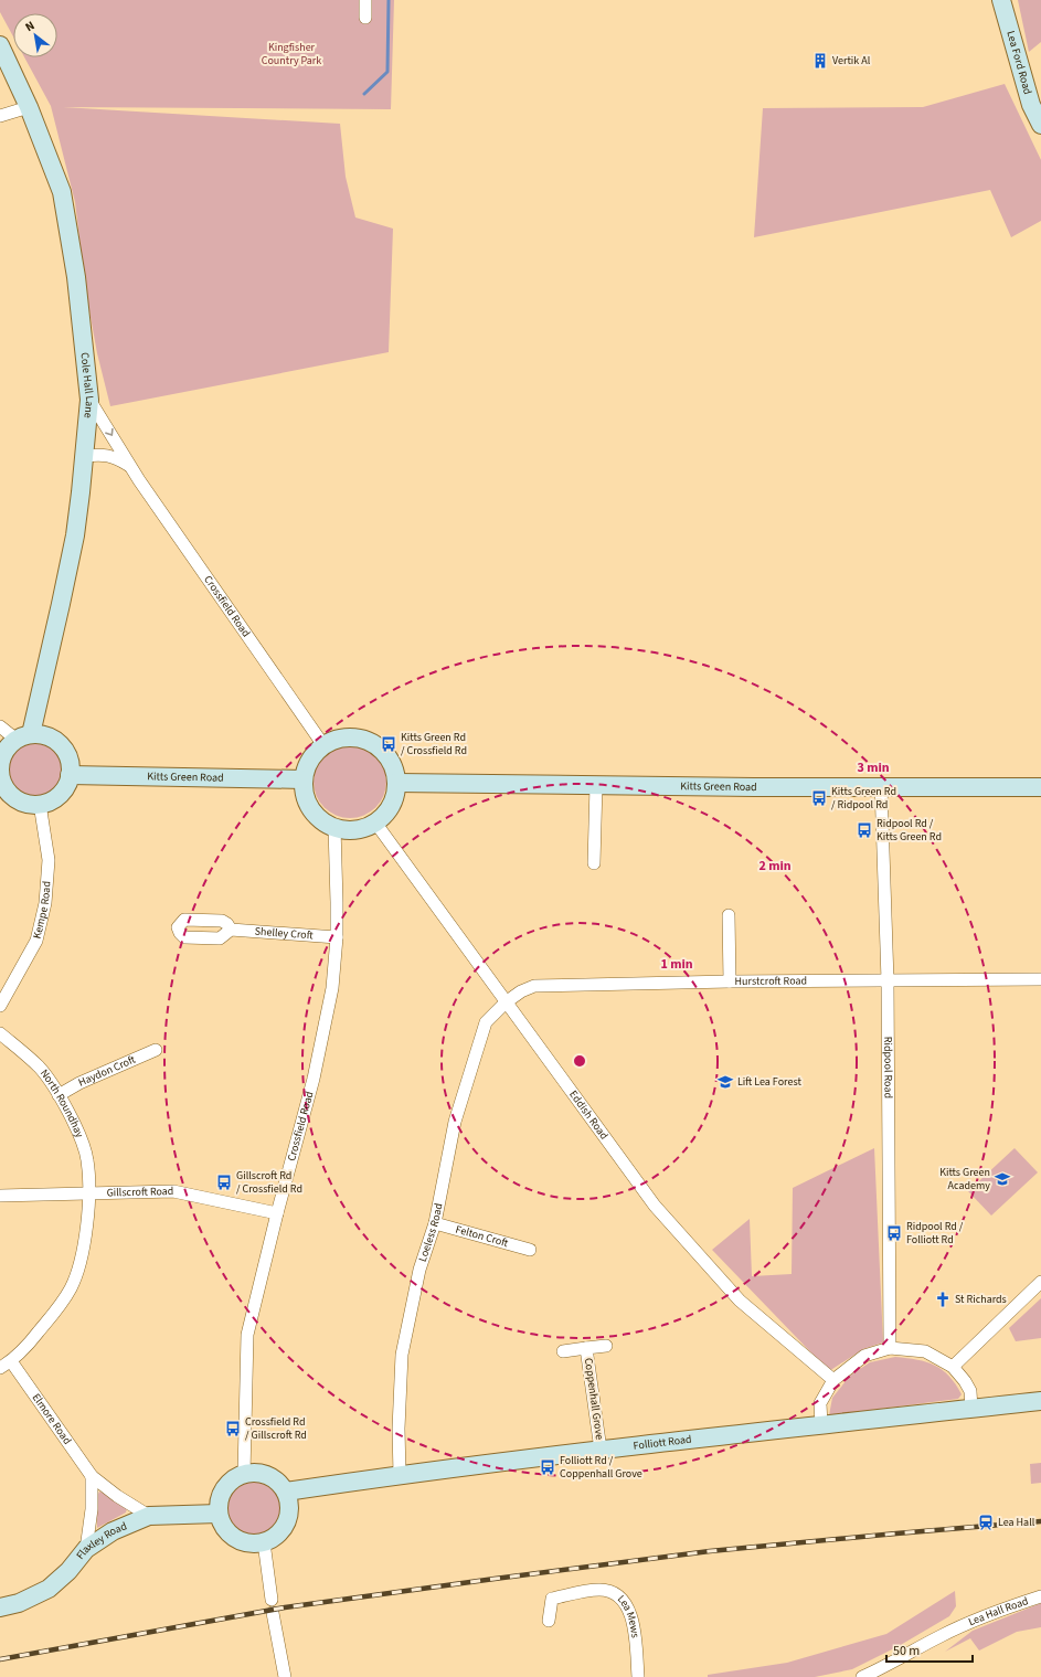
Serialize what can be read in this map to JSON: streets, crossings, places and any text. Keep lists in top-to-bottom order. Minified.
{"streets":{"street":["Lea Ford Road","Cole Hall Lane","Crossfield Road","Kitts Green Road","Kempe Road","Shelley Croft","Hurstcroft Road","Ridpool Road","Haydon Croft","North Roundhay","Eddish Road","Gillscroft Road","Loeless Road","Felton Croft","Coppenhall Grove","Elmore Road","Folliott Road","Flaxley Road","Lea Hall Road","Lea Mews"]},"crossings":[["Cole Hall Lane","Crossfield Road"],["Cole Hall Lane","Kitts Green Road"],["Cole Hall Lane","Kempe Road"],["Crossfield Road","Kitts Green Road"],["Crossfield Road","Shelley Croft"],["Crossfield Road","Eddish Road"],["Crossfield Road","Gillscroft Road"],["Crossfield Road","Folliott Road"],["Crossfield Road","Flaxley Road"],["Kitts Green Road","Kempe Road"],["Kitts Green Road","Ridpool Road"],["Kitts Green Road","Eddish Road"],["Hurstcroft Road","Ridpool Road"],["Hurstcroft Road","Eddish Road"],["Hurstcroft Road","Loeless Road"],["Haydon Croft","North Roundhay"],["North Roundhay","Gillscroft Road"],["North Roundhay","Elmore Road"],["Eddish Road","Loeless Road"],["Loeless Road","Felton Croft"],["Loeless Road","Folliott Road"],["Coppenhall Grove","Folliott Road"],["Elmore Road","Flaxley Road"],["Folliott Road","Flaxley Road"]],"parks":["Kingfisher Country Park"],"places":{"building":["Vertik Al"],"bus stop":["Kitts Green Rd / Crossfield Rd","Kitts Green Rd / Ridpool Rd","Ridpool Rd / Kitts Green Rd","Gillscroft Rd / Crossfield Rd","Ridpool Rd / Folliott Rd","Crossfield Rd / Gillscroft Rd","Folliott Rd / Coppenhall Grove"],"school or university":["Lift Lea Forest","Kitts Green Academy"],"church":["St Richards"],"station":["Lea Hall"]},"scale_bar":"50 m","north":"top left","rings":["3 min","2 min","1 min"]}
